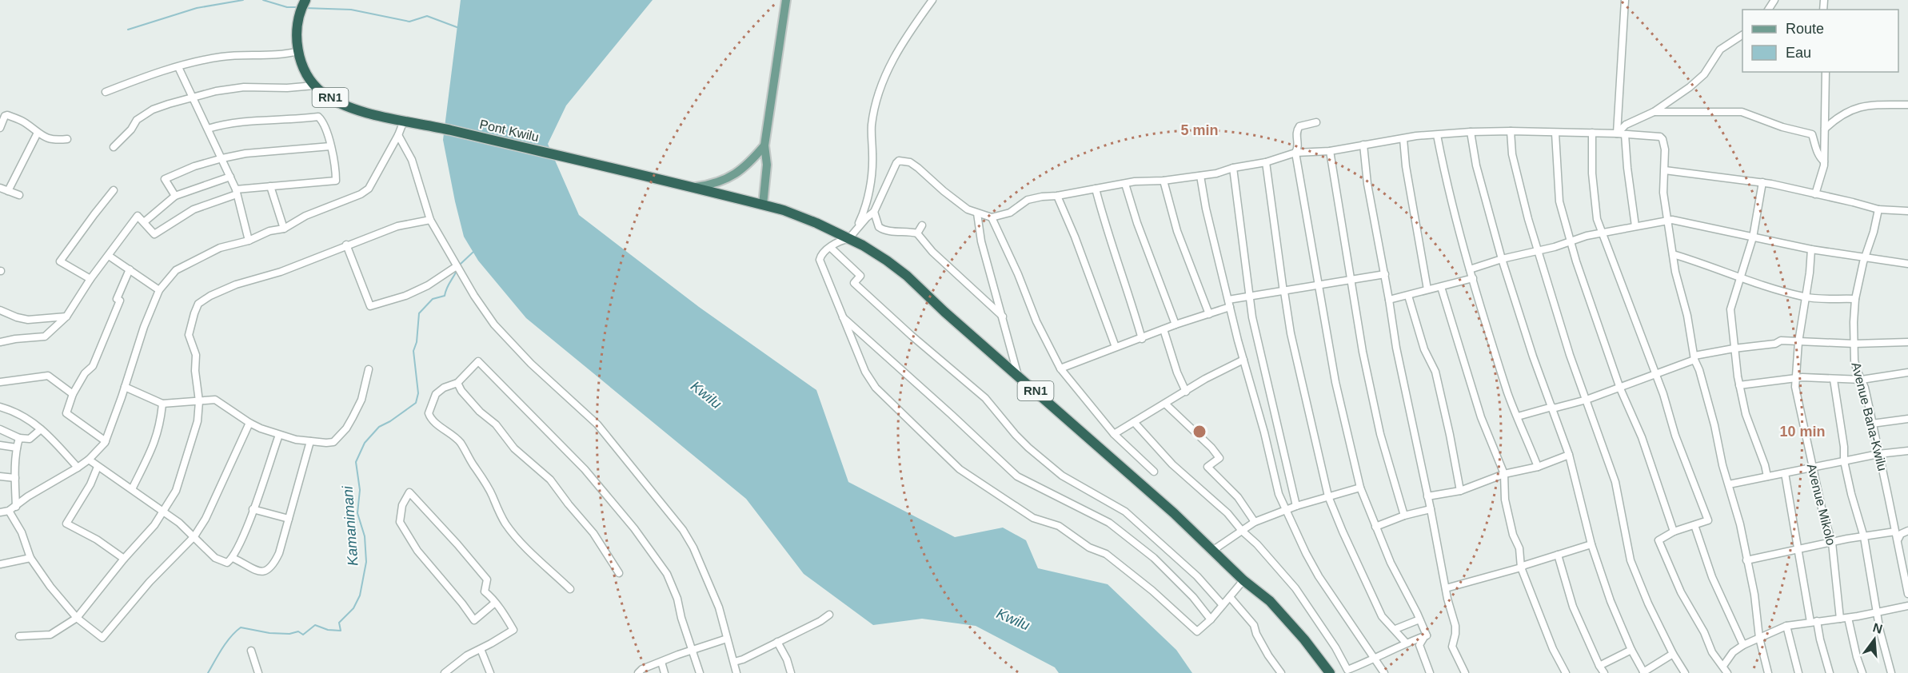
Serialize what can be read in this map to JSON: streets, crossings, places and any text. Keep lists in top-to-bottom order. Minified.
{"streets":{"highway":["RN1","Pont Kwilu"],"street":["Avenue Bana-Kwilu","Avenue Mikolo"]},"crossings":[["RN1","Pont Kwilu"]],"water":["Kwilu","Kamanimani"],"legend":["Route","Eau"],"north":"top","rings":["5 min","10 min"]}
